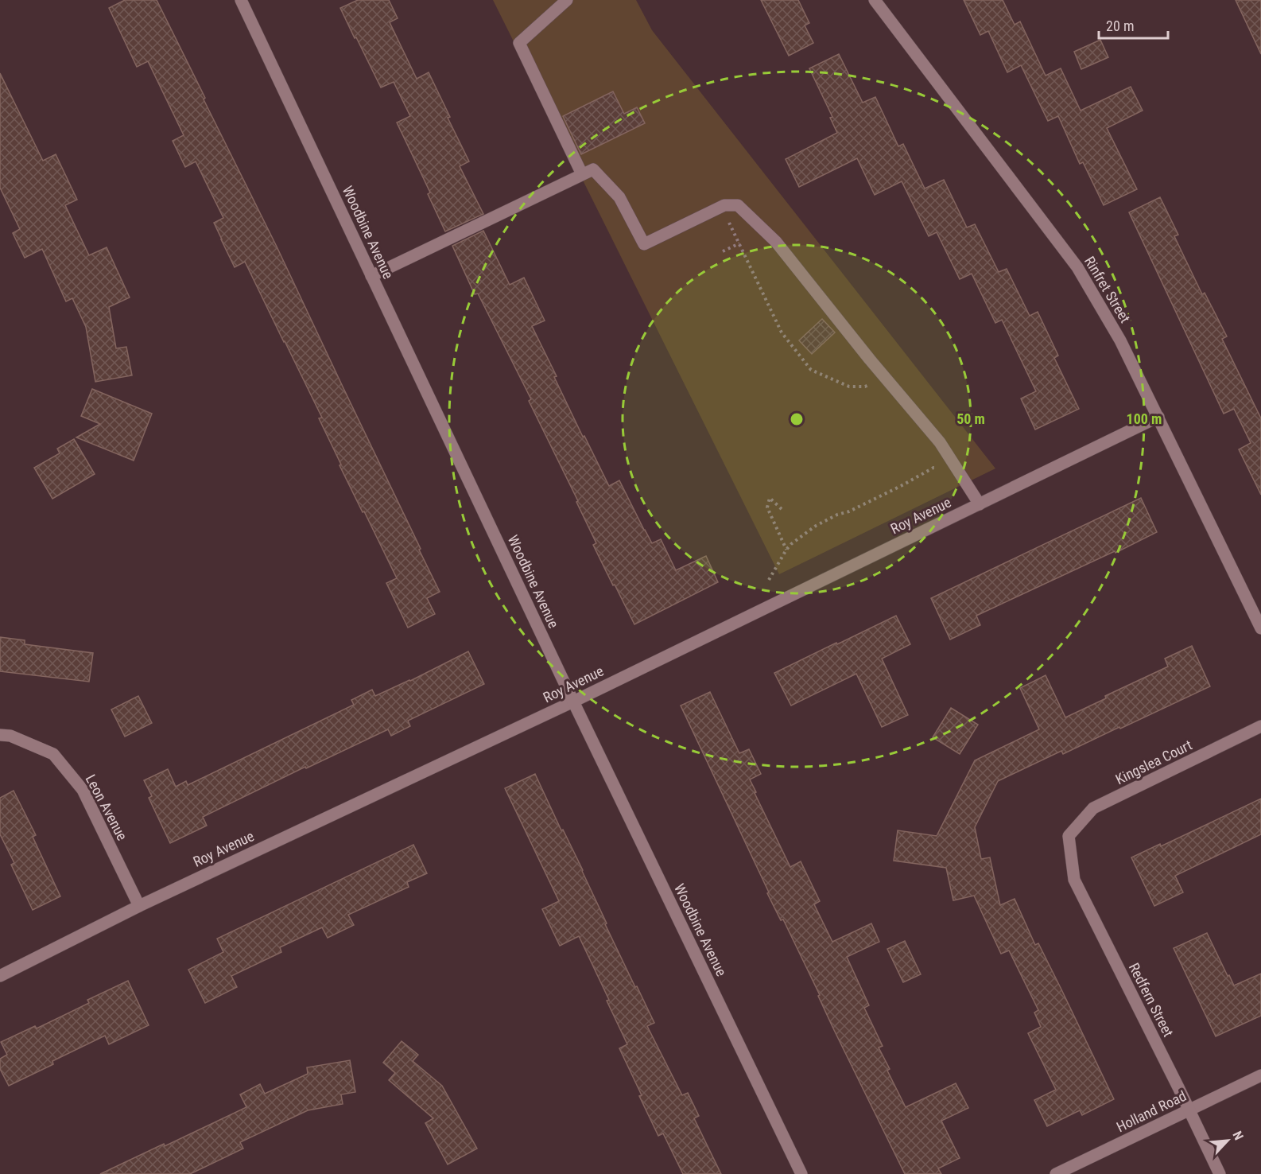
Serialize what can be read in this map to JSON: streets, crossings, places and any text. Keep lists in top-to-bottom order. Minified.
{"streets":{"street":["Woodbine Avenue","Rinfret Street","Roy Avenue","Kingslea Court","Leon Avenue","Redfern Street","Holland Road"]},"crossings":[["Woodbine Avenue","Roy Avenue"],["Rinfret Street","Roy Avenue"],["Roy Avenue","Leon Avenue"],["Kingslea Court","Redfern Street"],["Redfern Street","Holland Road"]],"scale_bar":"20 m","north":"top right","rings":["50 m","100 m"]}
